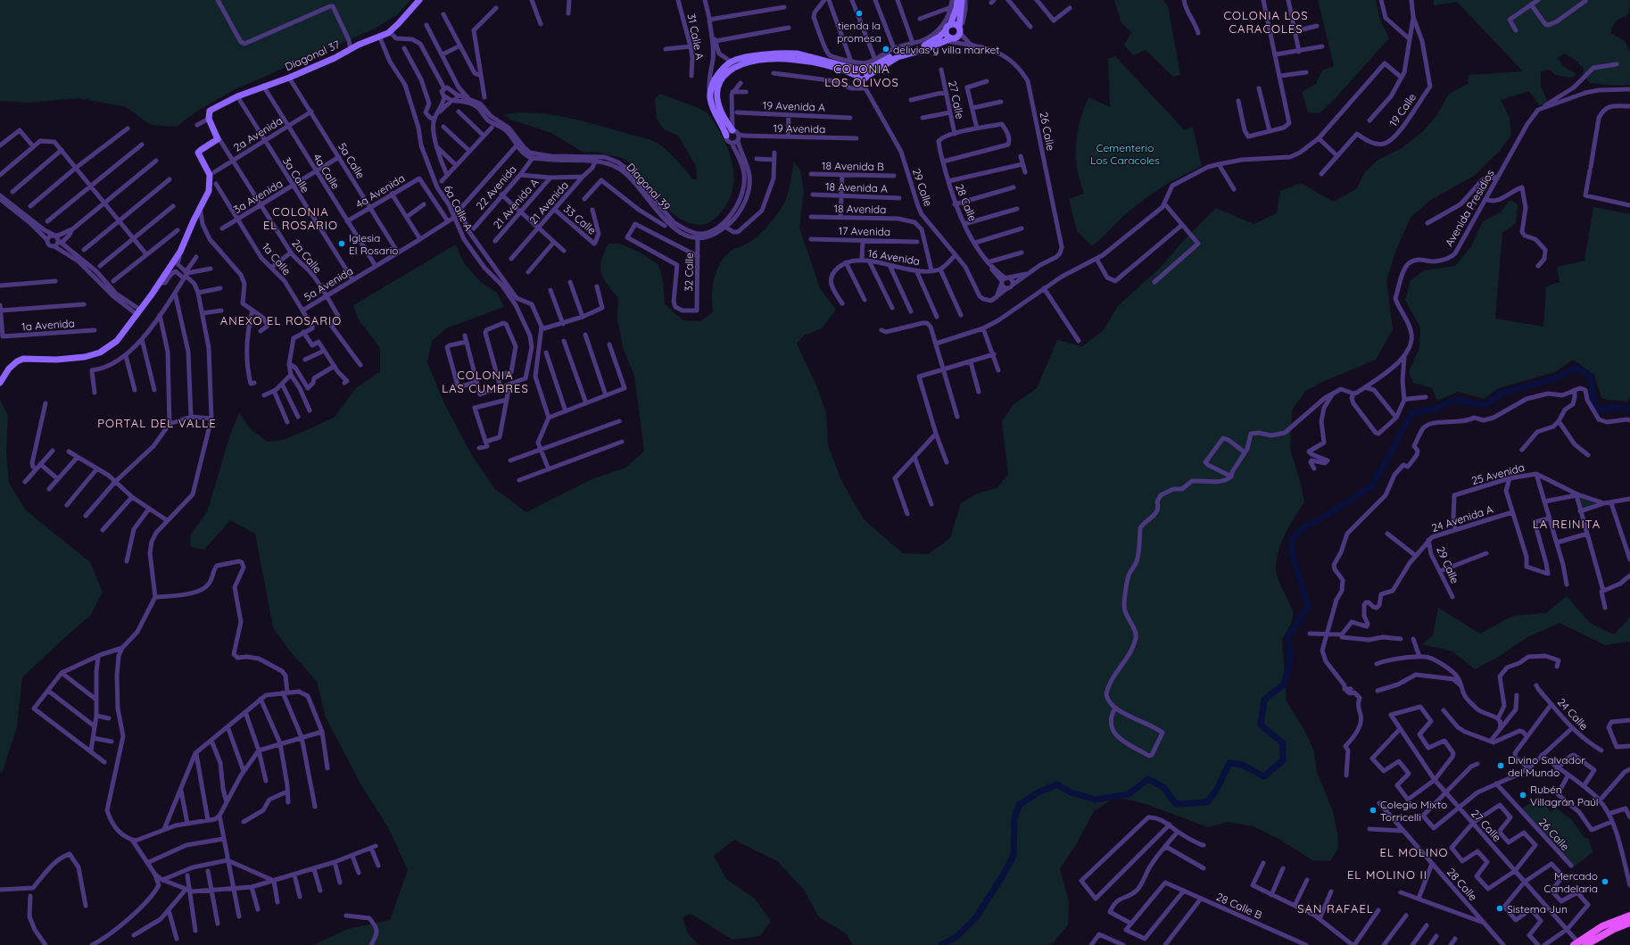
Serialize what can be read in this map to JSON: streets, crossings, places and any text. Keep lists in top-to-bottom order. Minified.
{"streets":{"street":["31 Calle A","Diagonal 37","27 Calle","19 Avenida A","19 Calle","19 Avenida","26 Calle","2a Avenida","5a Calle","18 Avenida B","4a Calle","3a Calle","Diagonal 39","22 Avenida","18 Avenida A","29 Calle","4a Avenida","3a Avenida","21 Avenida","28 Calle","21 Avenida A","6a Calle A","Avenida Presidios","18 Avenida","33 Calle","17 Avenida","2a Calle","16 Avenida","1a Calle","32 Calle","5a Avenida","1a Avenida","25 Avenida","24 Avenida A","24 Calle","28 Calle B"]},"crossings":[["Diagonal 37","5a Calle"],["Diagonal 37","4a Calle"],["Diagonal 37","3a Calle"],["Diagonal 37","6a Calle A"],["27 Calle","28 Calle"],["2a Avenida","5a Calle"],["2a Avenida","4a Calle"],["2a Avenida","3a Calle"],["2a Avenida","2a Calle"],["5a Calle","4a Avenida"],["5a Calle","3a Avenida"],["5a Calle","5a Avenida"],["4a Calle","4a Avenida"],["4a Calle","3a Avenida"],["4a Calle","5a Avenida"],["3a Calle","3a Avenida"],["3a Calle","5a Avenida"],["Diagonal 39","22 Avenida"],["Diagonal 39","21 Avenida"],["Diagonal 39","32 Calle"],["29 Calle","24 Avenida A"],["4a Avenida","5a Avenida"],["3a Avenida","2a Calle"],["3a Avenida","1a Calle"],["21 Avenida","33 Calle"],["6a Calle A","5a Avenida"],["18 Avenida","16 Avenida"],["2a Calle","5a Avenida"],["1a Calle","5a Avenida"],["25 Avenida","24 Avenida A"]],"districts":["COLONIA LOS CARACOLES","COLONIA LOS OLIVOS","COLONIA EL ROSARIO","ANEXO EL ROSARIO","COLONIA LAS CUMBRES","PORTAL DEL VALLE","LA REINITA","EL MOLINO","EL MOLINO II","SAN RAFAEL"],"parks":["Cementerio Los Caracoles"],"places":["tienda la promesa","delivias y villa market","Iglesia El Rosario","Divino Salvador del Mundo","Rubén Villagrán Paúl","Colegio Mixto Torricelli","Mercado Candelaria","Sistema Jun"]}
